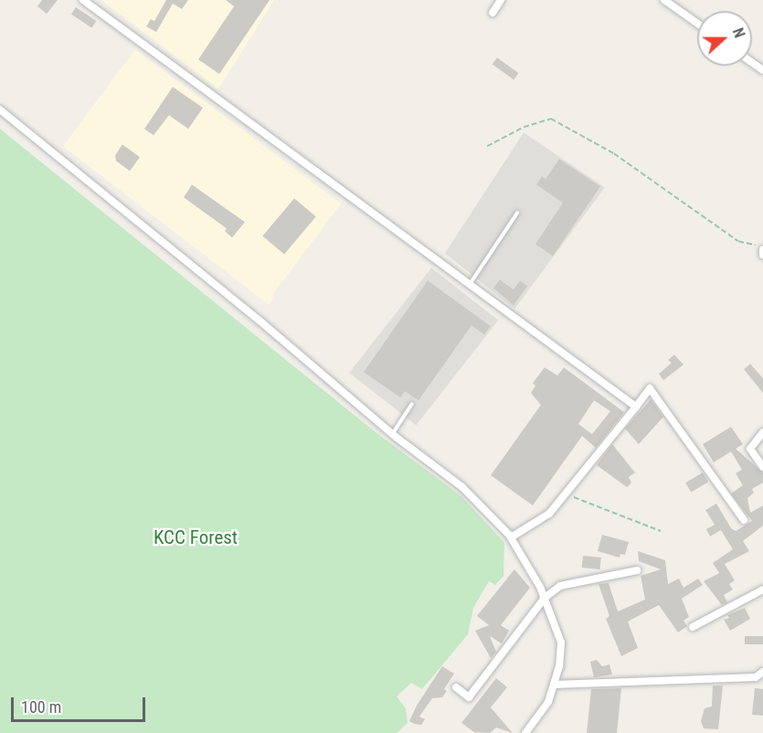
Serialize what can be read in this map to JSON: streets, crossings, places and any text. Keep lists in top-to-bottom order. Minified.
{"parks":["KCC Forest"],"scale_bar":"100 m","north":"right"}
